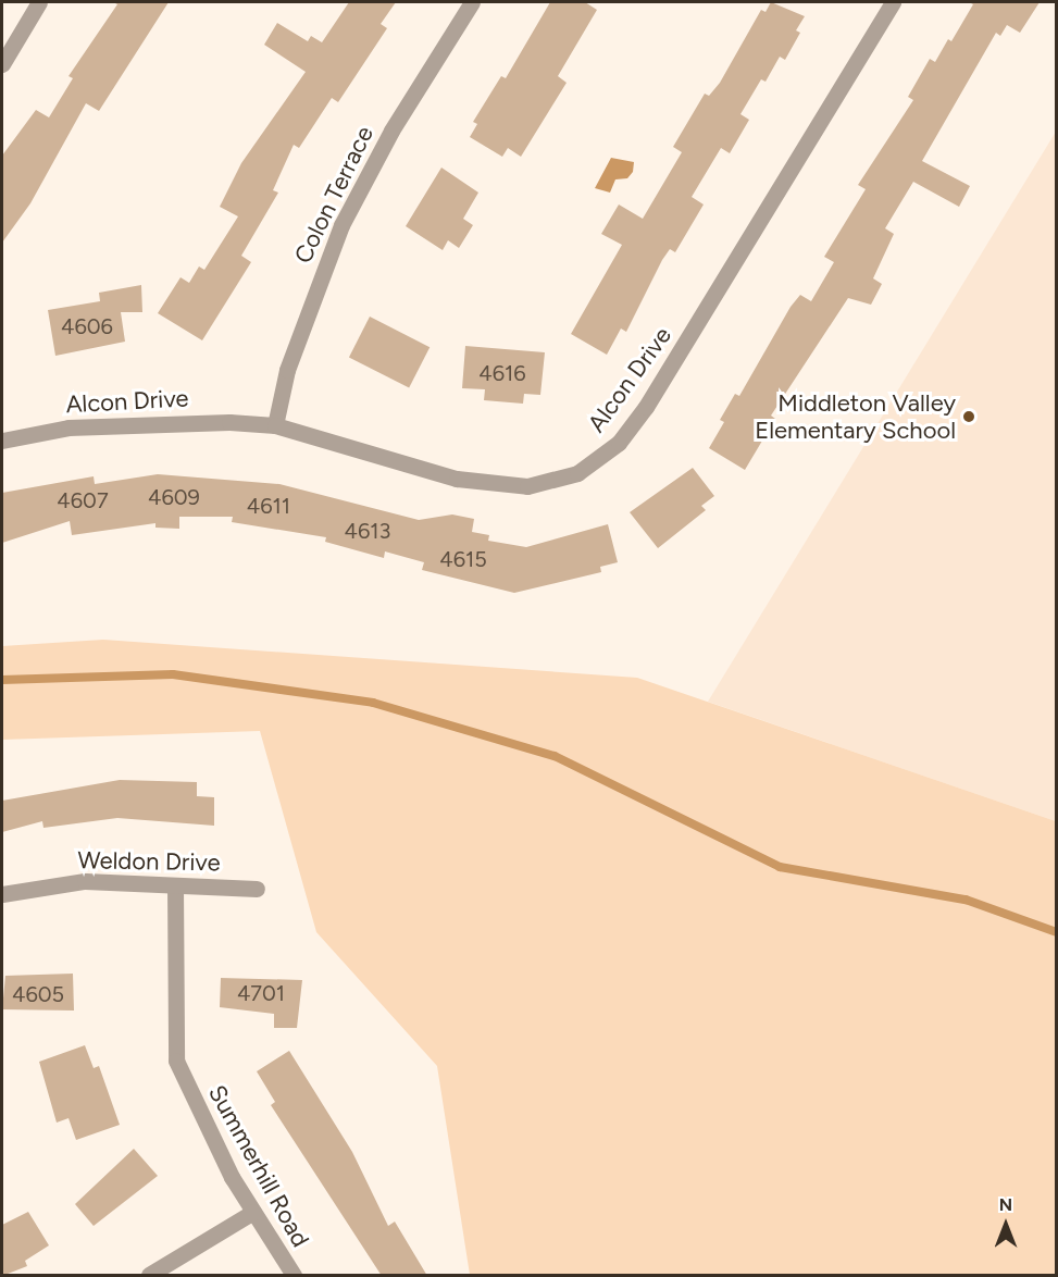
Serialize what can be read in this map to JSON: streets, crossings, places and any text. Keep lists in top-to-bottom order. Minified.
{"streets":{"street":["Colon Terrace","Alcon Drive","Weldon Drive","Summerhill Road"]},"crossings":[["Colon Terrace","Alcon Drive"],["Weldon Drive","Summerhill Road"]],"places":["Middleton Valley Elementary School"],"house_numbers":["4606","4616","4609","4607","4611","4613","4615","4701","4605"],"north":"top"}
